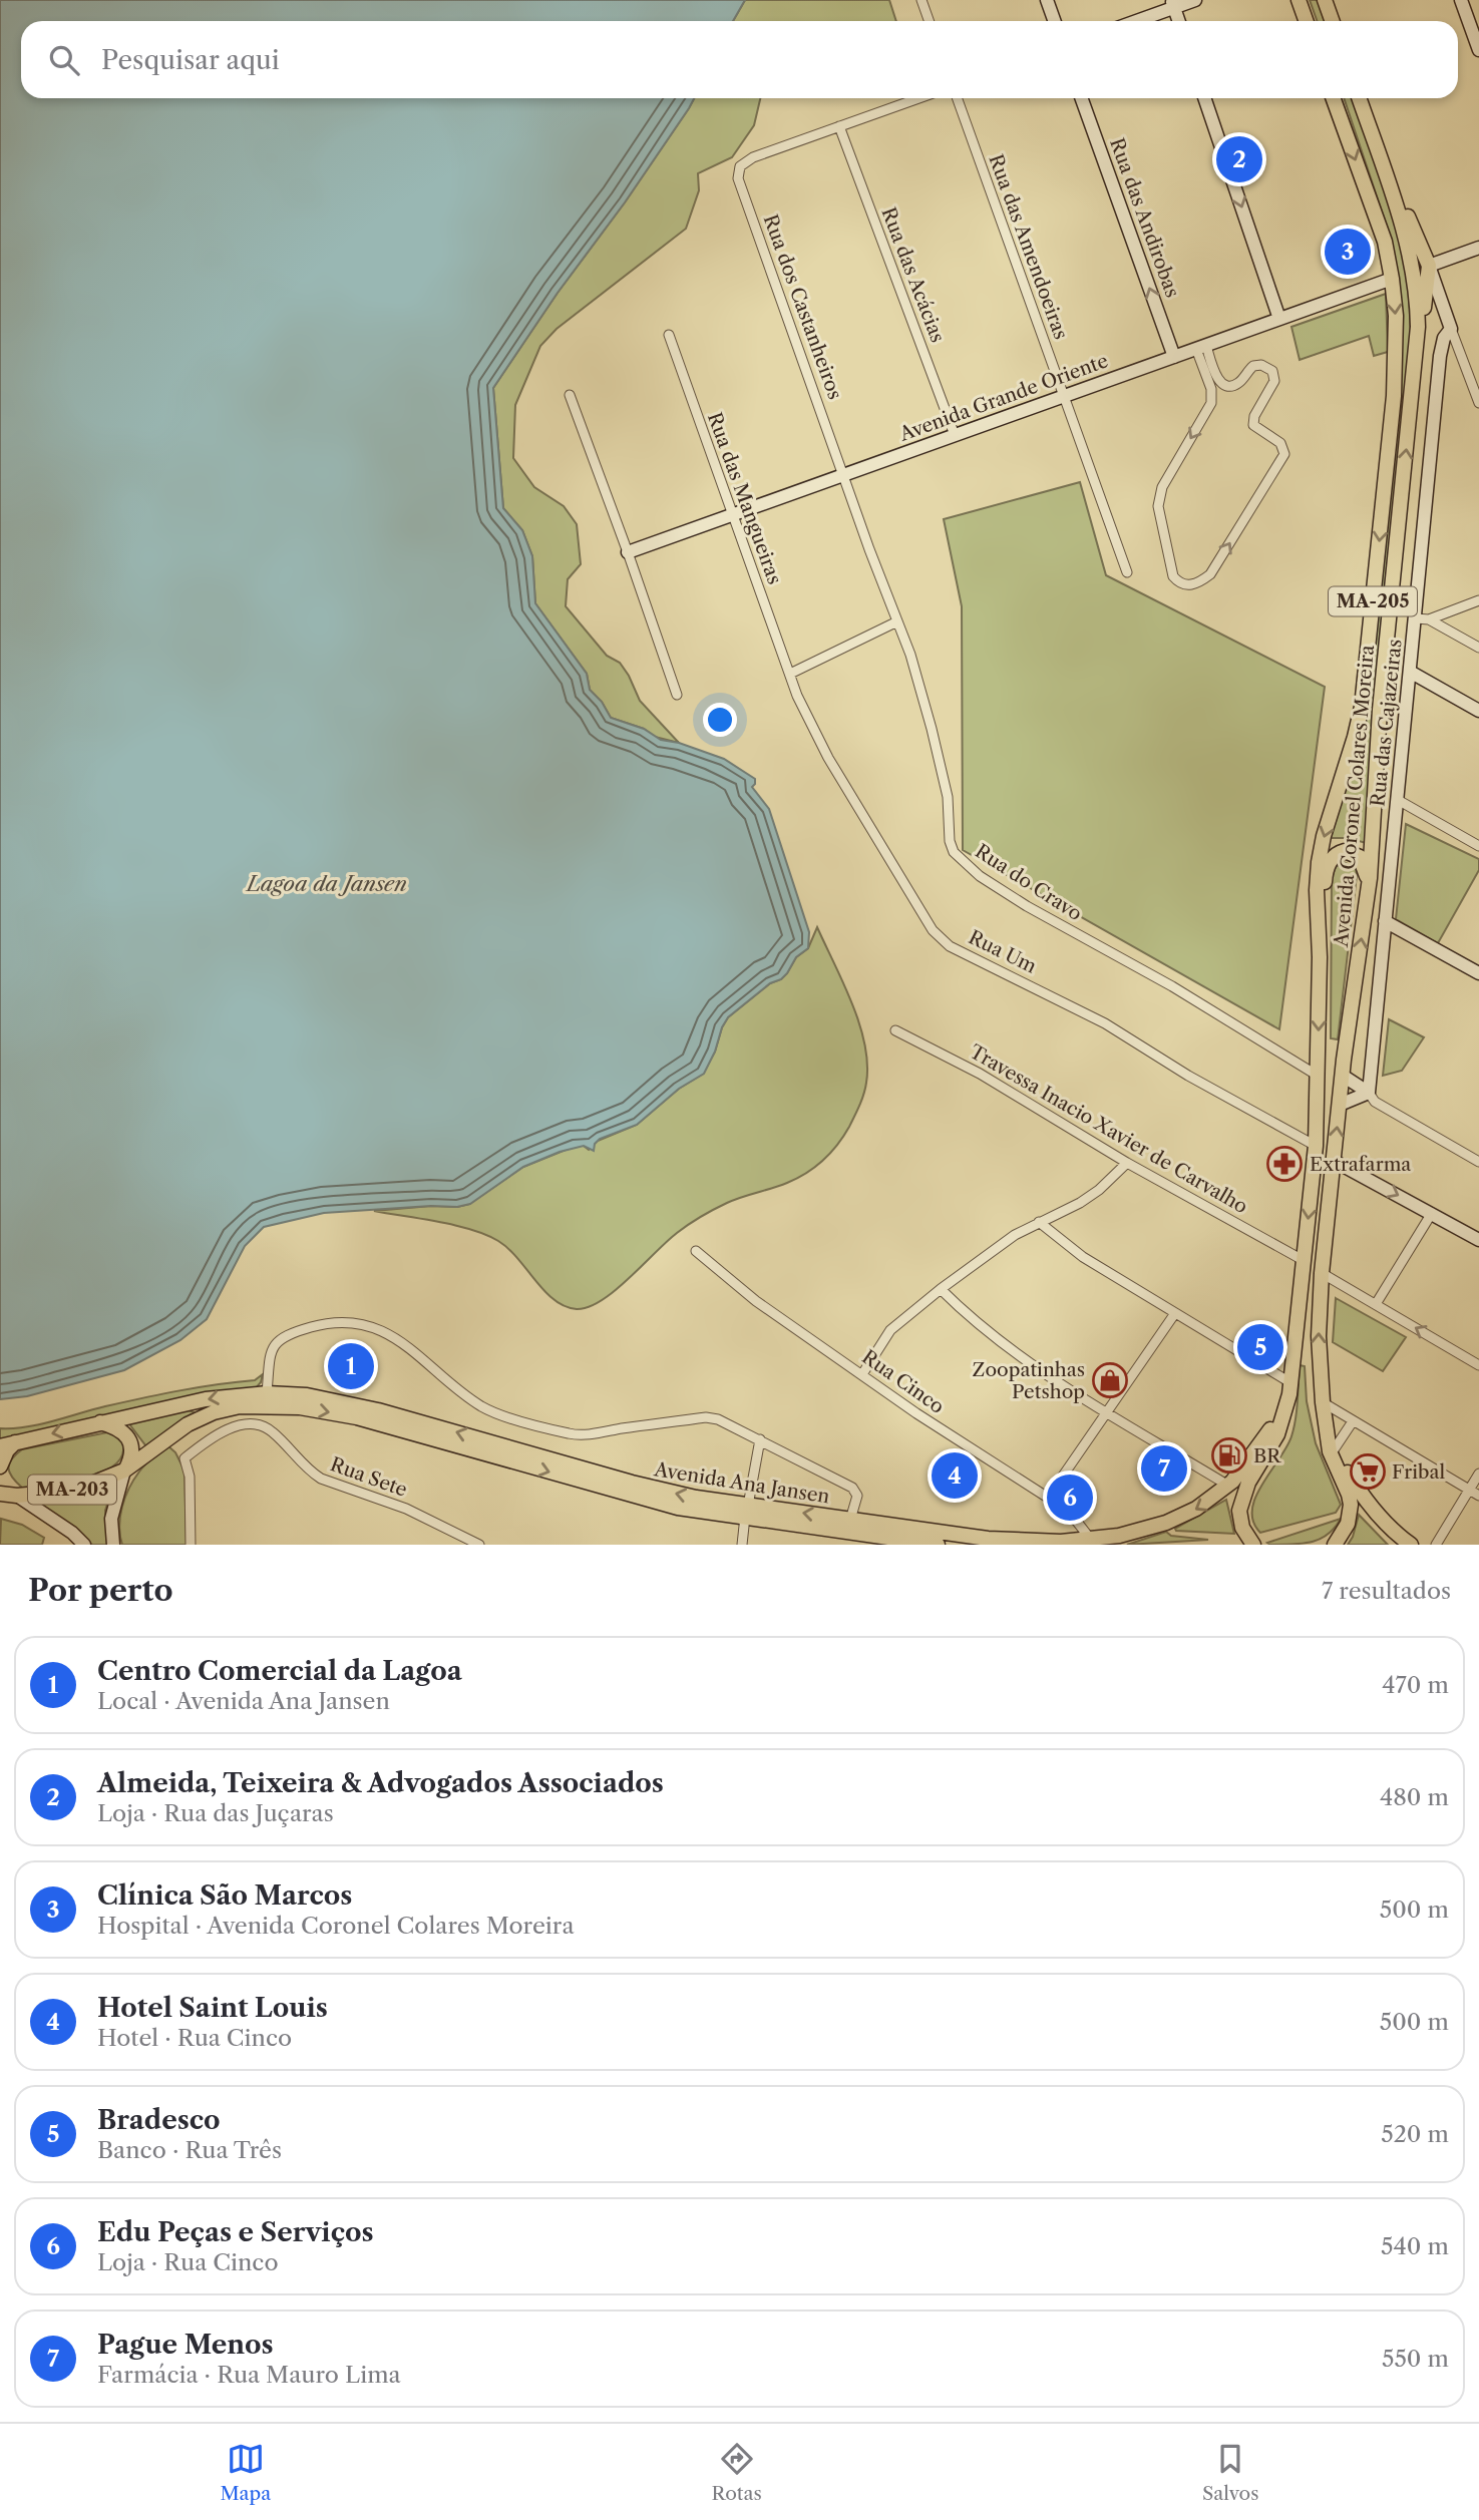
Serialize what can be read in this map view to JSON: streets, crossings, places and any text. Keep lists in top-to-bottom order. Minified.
{"streets":{"main road":["MA-205","Avenida Coronel Colares Moreira","Avenida Ana Jansen","MA-203"],"street":["Rua das Andirobas","Rua das Amendoeiras","Rua das Acácias","Rua dos Castanheiros","Avenida Grande Oriente","Rua das Mangueiras","Rua das Cajazeiras","Rua do Cravo","Rua Um","Travessa Inacio Xavier de Carvalho","Rua Cinco","Rua Sete"]},"crossings":[["Rua das Andirobas","Avenida Grande Oriente"],["Rua das Amendoeiras","Avenida Grande Oriente"],["Rua das Acácias","Rua dos Castanheiros"],["Rua das Acácias","Avenida Grande Oriente"],["Rua dos Castanheiros","Avenida Grande Oriente"],["Rua dos Castanheiros","Rua do Cravo"],["Avenida Grande Oriente","Rua das Mangueiras"],["Avenida Grande Oriente","Avenida Coronel Colares Moreira"],["Avenida Grande Oriente","Rua do Cravo"],["Rua das Mangueiras","Rua Um"],["Avenida Coronel Colares Moreira","Rua do Cravo"],["Avenida Coronel Colares Moreira","Rua Um"],["Avenida Coronel Colares Moreira","Travessa Inacio Xavier de Carvalho"],["Avenida Coronel Colares Moreira","Avenida Ana Jansen"],["Rua Cinco","Avenida Ana Jansen"],["Avenida Ana Jansen","MA-203"]],"one_way":["Rua das Andirobas"],"water":["Lagoa da Jansen"],"places":{"pharmacy":["Extrafarma"],"shop":["Zoopatinhas Petshop"],"fuel station":["BR"],"supermarket":["Fribal"]},"page":{"search":"Pesquisar aqui","pins":["2","3","5","1","7","4","6"],"heading":["Por perto","7 resultados"],"list":[{"mark":"1","name":"Centro Comercial da Lagoa","note":"Local · Avenida Ana Jansen","value":"470 m"},{"mark":"2","name":"Almeida, Teixeira & Advogados Associados","note":"Loja · Rua das Juçaras","value":"480 m"},{"mark":"3","name":"Clínica São Marcos","note":"Hospital · Avenida Coronel Colares Moreira","value":"500 m"},{"mark":"4","name":"Hotel Saint Louis","note":"Hotel · Rua Cinco","value":"500 m"},{"mark":"5","name":"Bradesco","note":"Banco · Rua Três","value":"520 m"},{"mark":"6","name":"Edu Peças e Serviços","note":"Loja · Rua Cinco","value":"540 m"},{"mark":"7","name":"Pague Menos","note":"Farmácia · Rua Mauro Lima","value":"550 m"}],"nav":["Mapa","Rotas","Salvos"]}}
